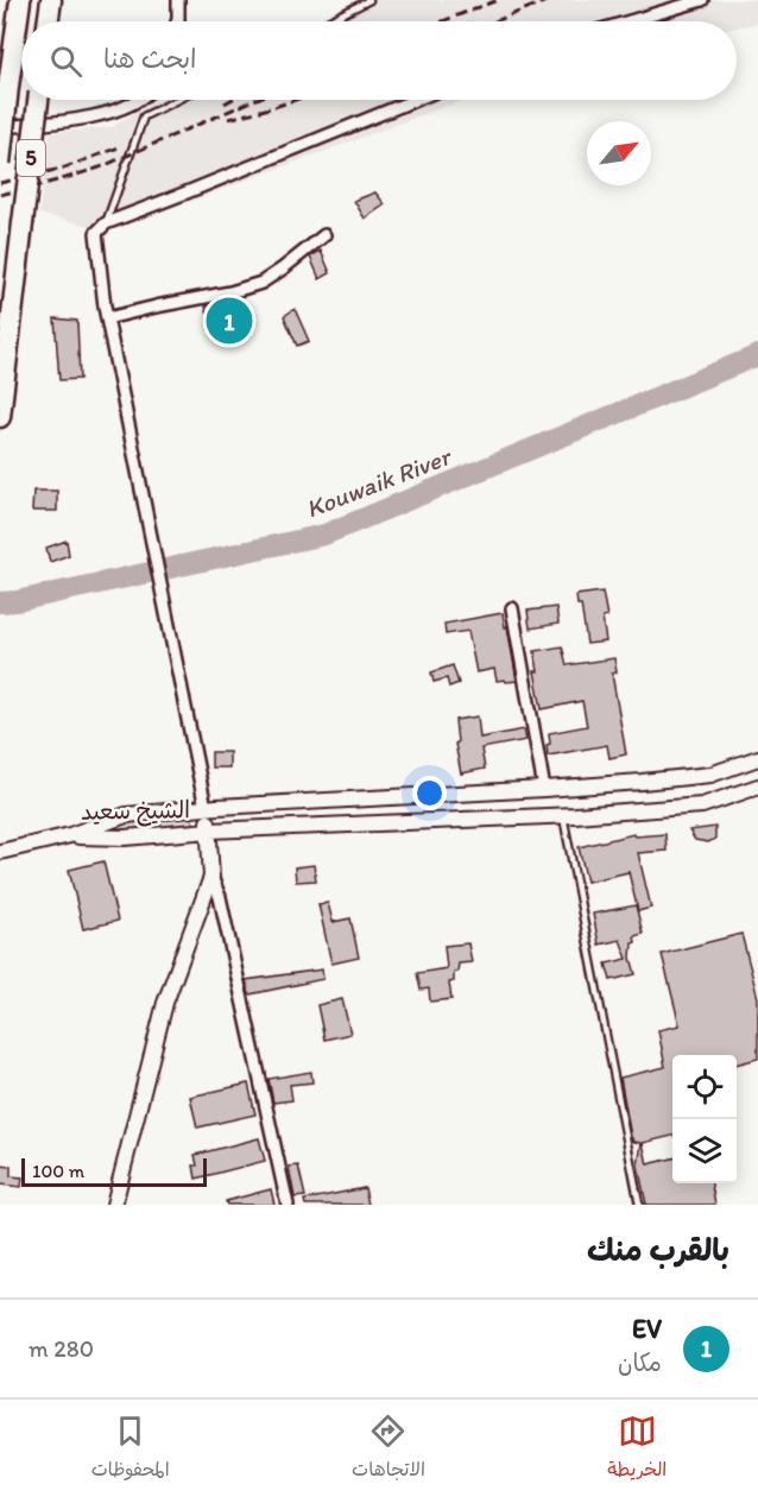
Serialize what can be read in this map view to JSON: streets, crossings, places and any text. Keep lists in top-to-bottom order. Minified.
{"streets":{"highway":["5"],"main road":["الشيخ سعيد"]},"water":["Kouwaik River"],"scale_bar":"100 m","north":"top right","page":{"search":"ابحث هنا","pins":"1","scale":"100 m","heading":"بالقرب منك","list":[{"mark":"1","name":"EV","note":"مكان","value":"280 m"}],"nav":["الخريطة","الاتجاهات","المحفوظات"]}}
